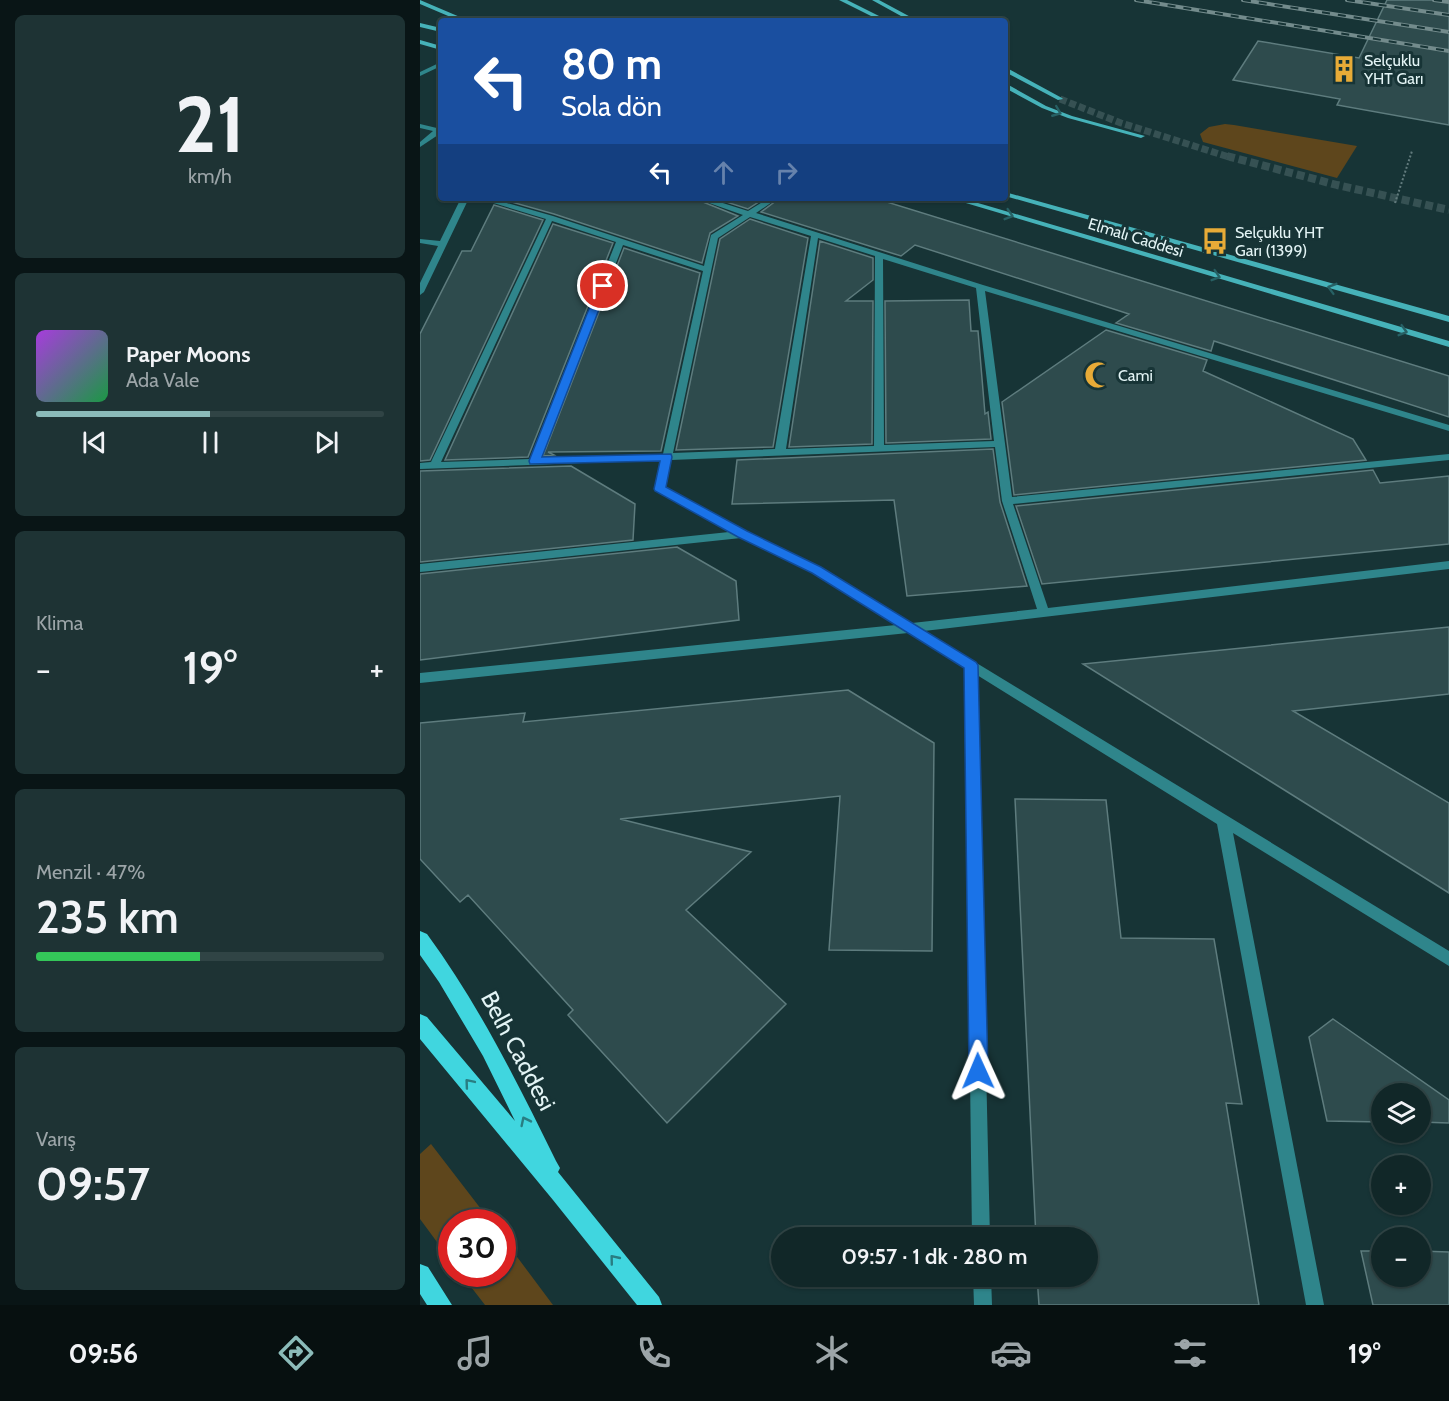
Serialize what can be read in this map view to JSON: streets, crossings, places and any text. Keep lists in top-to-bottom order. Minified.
{"streets":{"main road":["Elmalı Caddesi","Belh Caddesi"]},"one_way":["Belh Caddesi"],"places":{"building":["Selçuklu YHT Garı"],"bus stop":["Selçuklu YHT Garı (1399)"],"mosque":["Cami"]},"page":{"tile":[["21","km/h"],"Klima",["Menzil · 47%","235 km"],["Varış","09:57"]],"turn":["80 m","Sola dön"],"song":["Paper Moons","Ada Vale"],"heat":["−","19°","+"],"map_buttons":["+","−"],"limit":"30","trip":"09:57 · 1 dk · 280 m","tabs":["09:56","19°"]}}
